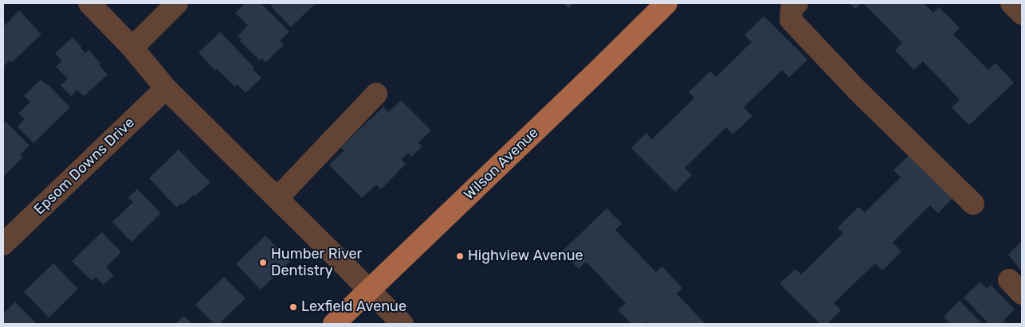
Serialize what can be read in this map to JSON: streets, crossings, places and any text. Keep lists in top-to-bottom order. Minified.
{"streets":{"main road":["Wilson Avenue"],"street":["Epsom Downs Drive"]},"places":["Highview Avenue","Humber River Dentistry","Lexfield Avenue"]}
